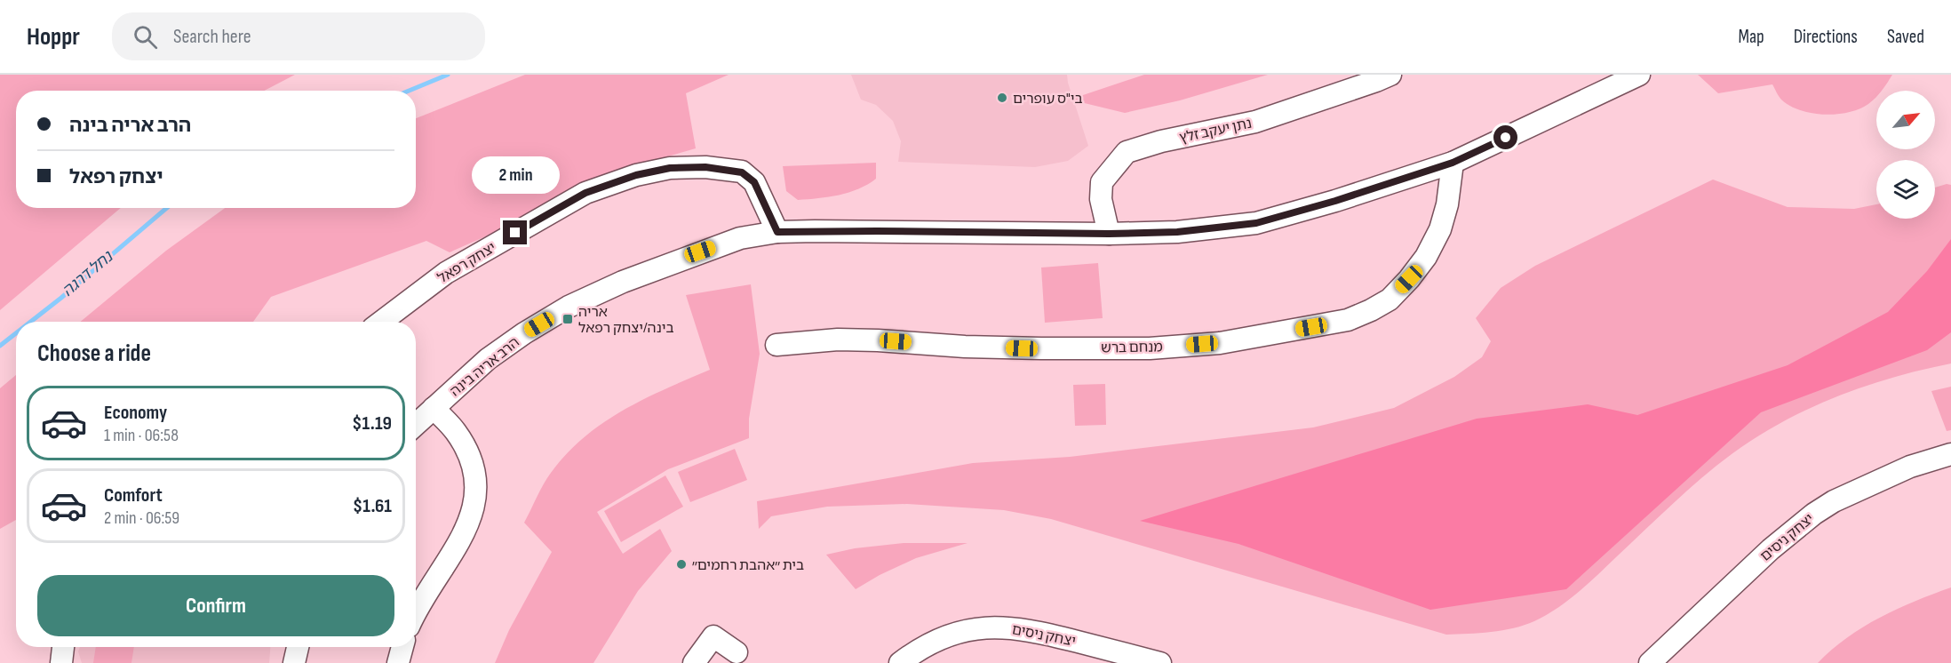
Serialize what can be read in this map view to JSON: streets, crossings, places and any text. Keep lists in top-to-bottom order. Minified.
{"streets":{"street":["נתן יעקב זלץ","יצחק רפאל","מנחם ברש","הרב אריה בינה","יצחק ניסים"]},"crossings":[["נתן יעקב זלץ","הרב אריה בינה"],["יצחק רפאל","הרב אריה בינה"],["מנחם ברש","הרב אריה בינה"]],"water":["נחל דרגה"],"places":{"other":["בי\"ס עופרים","בית ״אהבת רחמים״"],"transit":["אריה בינה/יצחק רפאל"]},"north":"top right","page":{"header":"Hoppr","search":"Search here","nav":["Map","Directions","Saved"],"banner":["הרב אריה בינה","יצחק רפאל"],"bubble":"2 min","heading":"Choose a ride","list":[{"name":"Economy","note":"1 min · 06:58","value":"$1.19"},{"name":"Comfort","note":"2 min · 06:59","value":"$1.61"}],"buttons":"Confirm"}}
